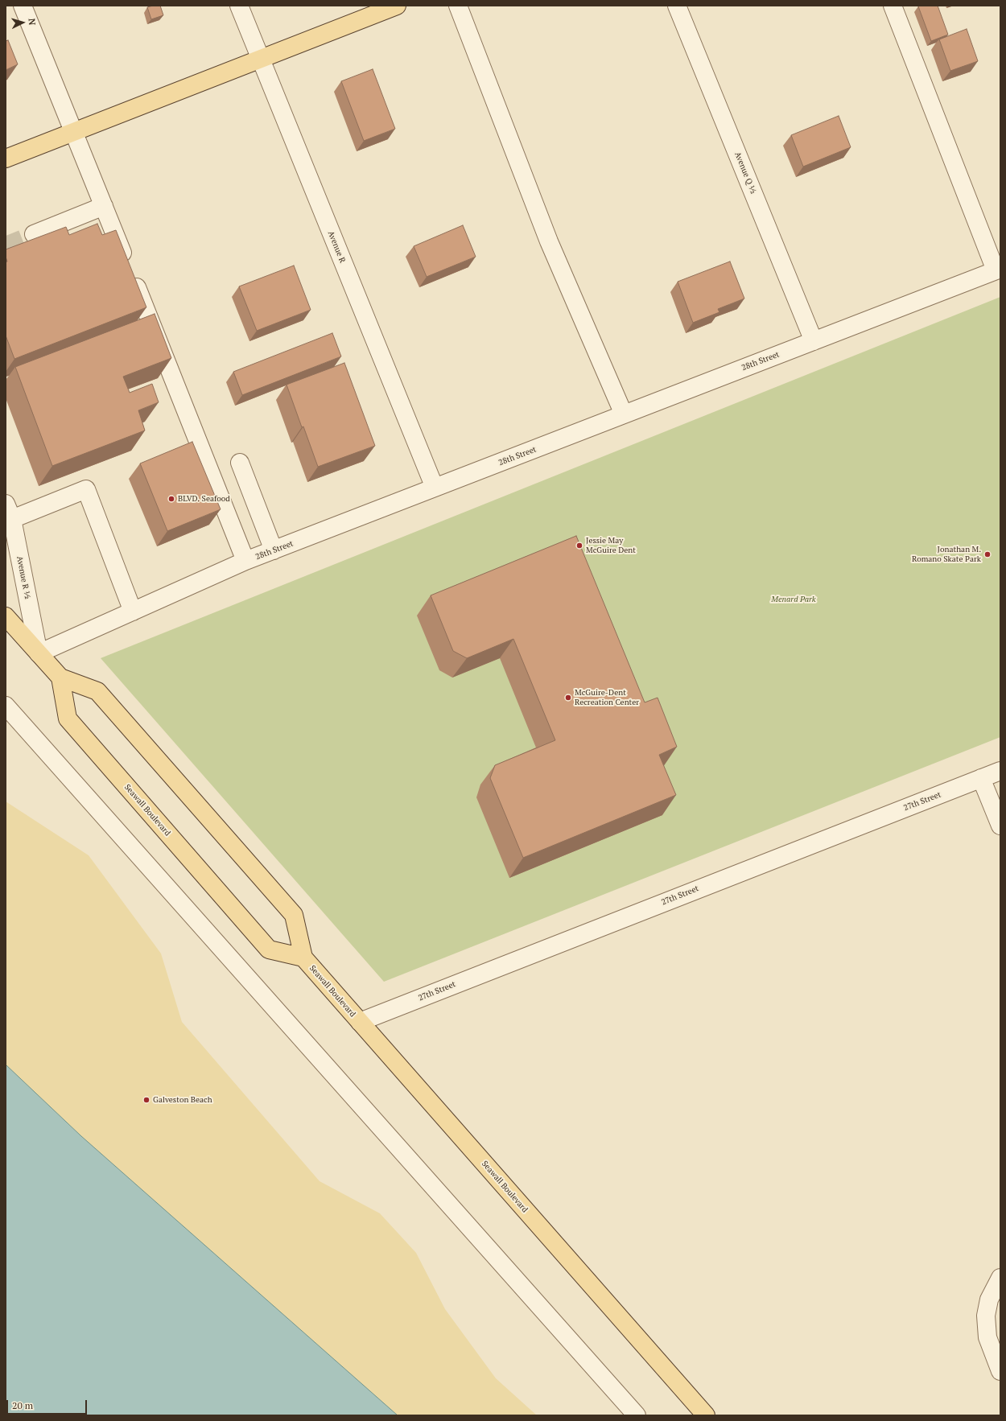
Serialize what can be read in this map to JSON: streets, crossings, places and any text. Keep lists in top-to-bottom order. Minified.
{"streets":{"main road":["Seawall Boulevard"],"street":["Avenue Q ½","Avenue R","28th Street","Avenue R ½","27th Street"]},"crossings":[["Avenue Q ½","28th Street"],["Avenue R","28th Street"],["28th Street","Avenue R ½"],["28th Street","Seawall Boulevard"],["Avenue R ½","Seawall Boulevard"],["27th Street","Seawall Boulevard"]],"parks":["Menard Park"],"places":["BLVD. Seafood","Jessie May McGuire Dent","Jonathan M. Romano Skate Park","McGuire-Dent Recreation Center","Galveston Beach"],"scale_bar":"20 m","north":"right"}
